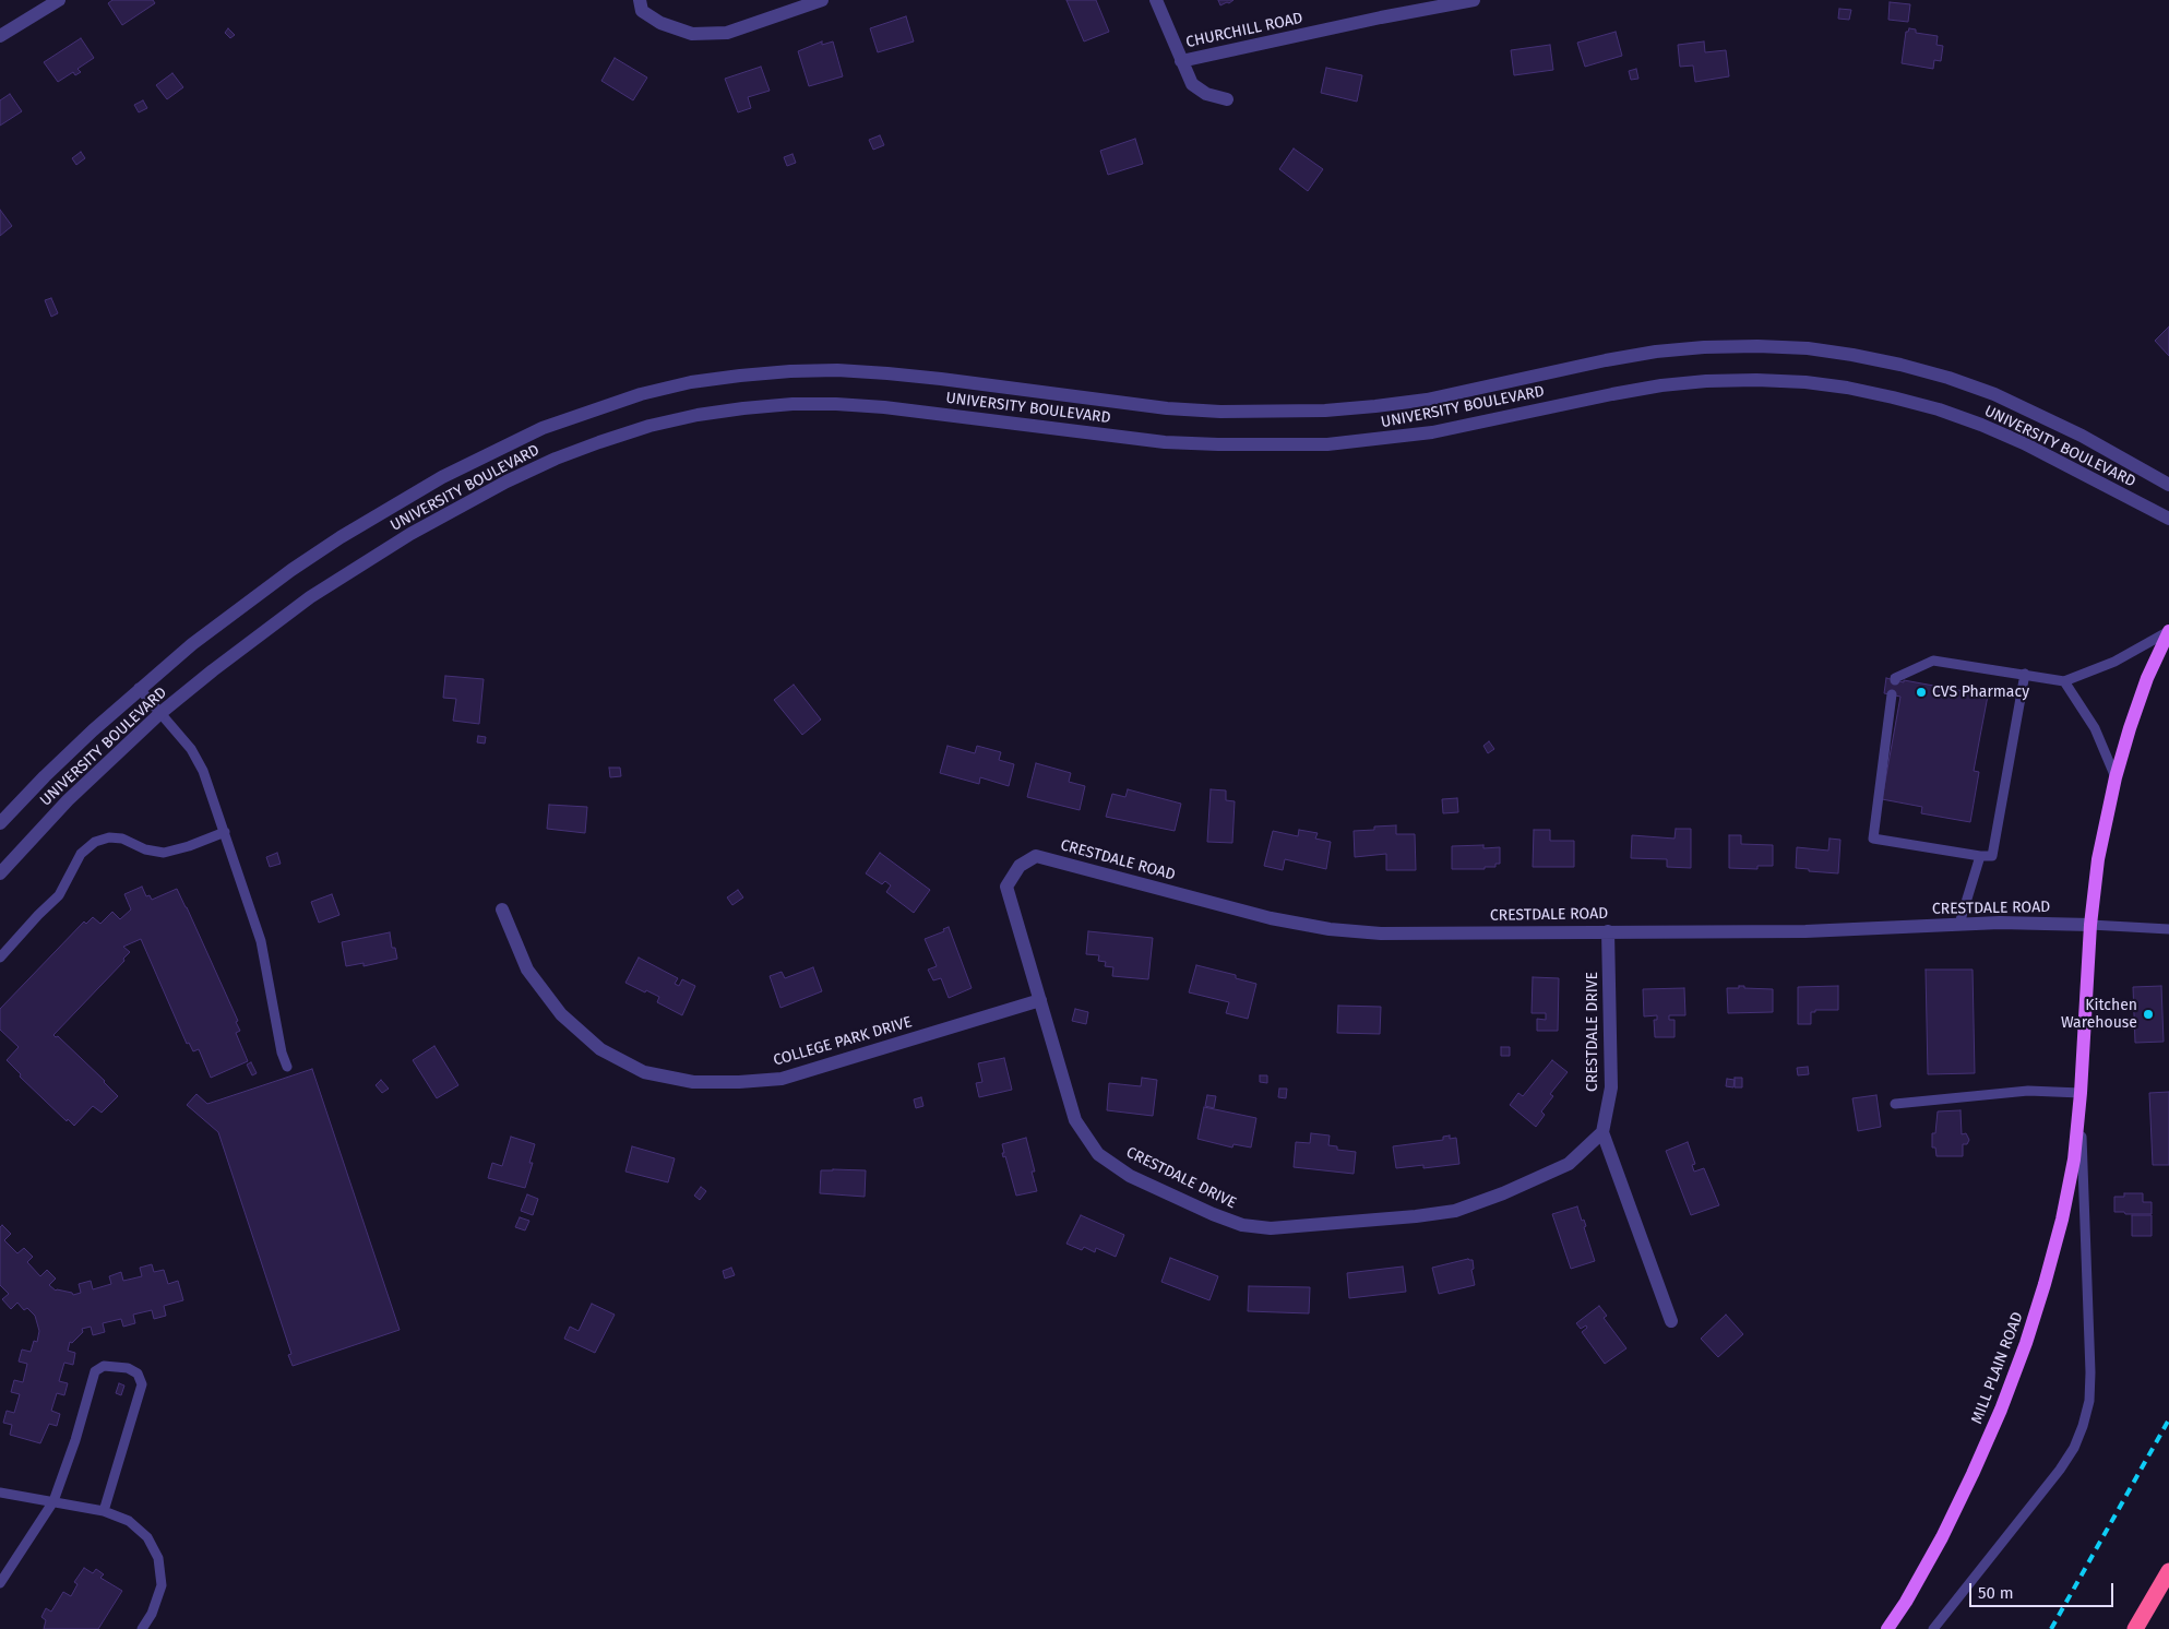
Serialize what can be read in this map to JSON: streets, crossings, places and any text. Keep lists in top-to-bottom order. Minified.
{"streets":{"main road":["MILL PLAIN ROAD"],"street":["CHURCHILL ROAD","UNIVERSITY BOULEVARD","CRESTDALE ROAD","CRESTDALE DRIVE","COLLEGE PARK DRIVE"]},"crossings":[["CRESTDALE ROAD","CRESTDALE DRIVE"],["CRESTDALE ROAD","MILL PLAIN ROAD"],["CRESTDALE DRIVE","COLLEGE PARK DRIVE"]],"places":["CVS Pharmacy","Kitchen Warehouse"],"scale_bar":"50 m"}
